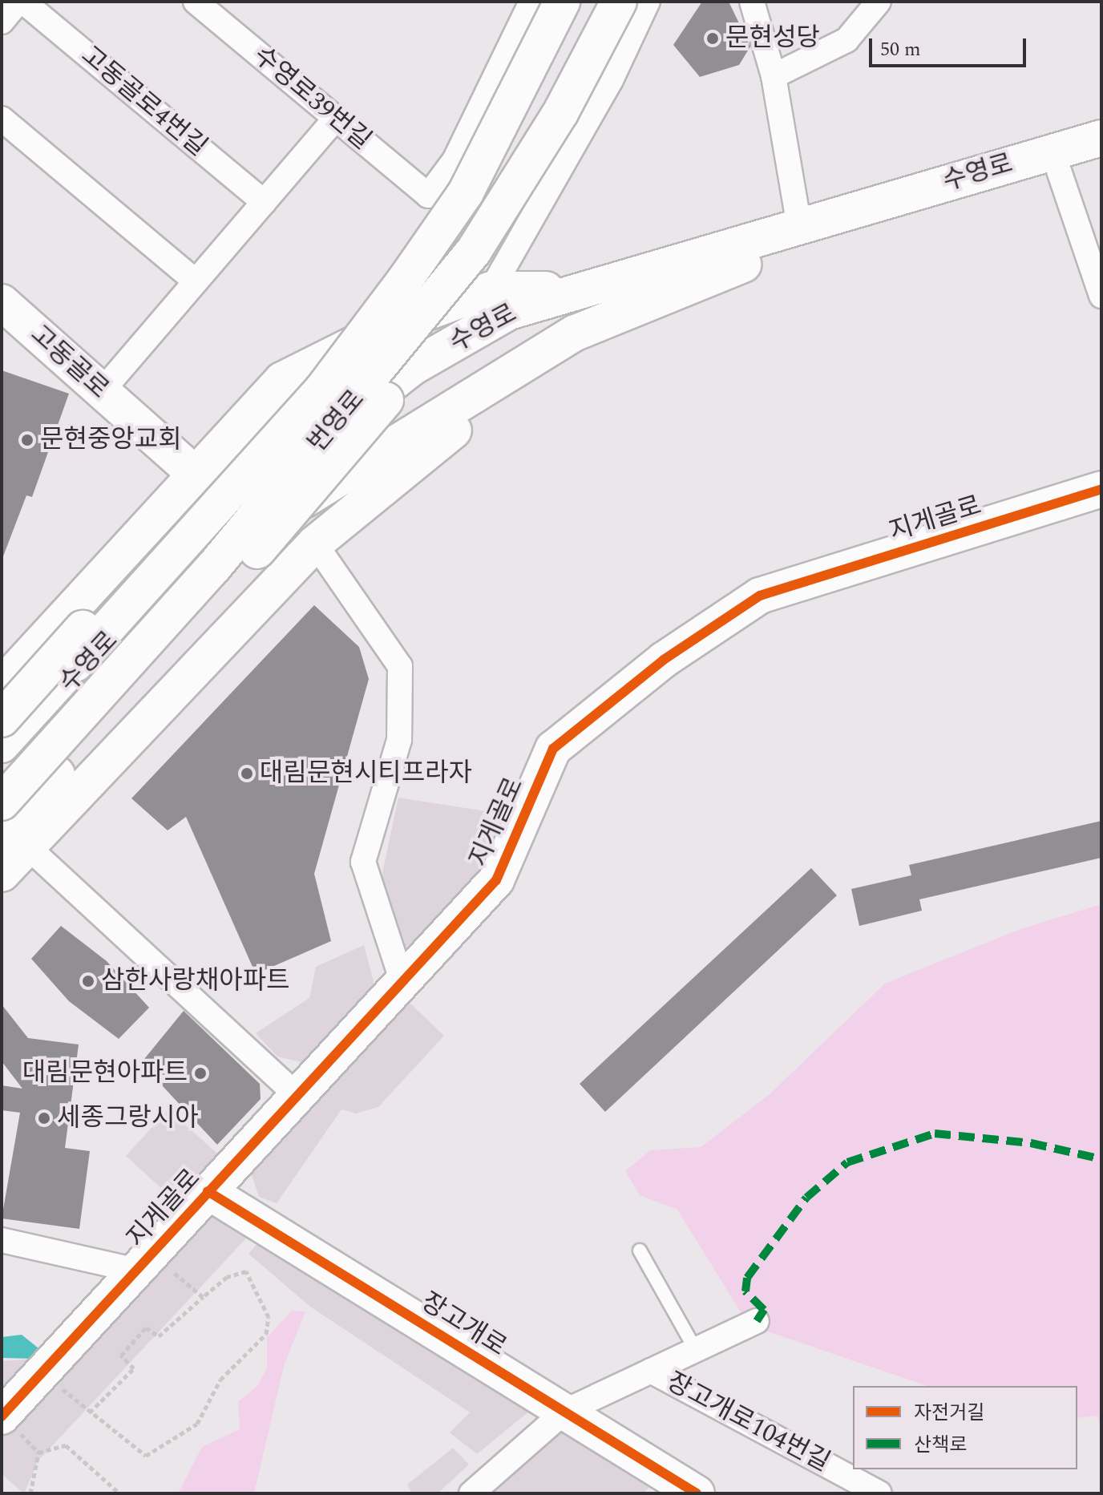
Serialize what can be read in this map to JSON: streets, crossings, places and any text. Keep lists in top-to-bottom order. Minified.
{"streets":{"main road":["수영로","고동골로","번영로","지게골로","장고개로"],"street":["수영로39번길","고동골로4번길","장고개로104번길"]},"crossings":[["지게골로","장고개로"],["장고개로","장고개로104번길"]],"places":["문현성당","문현중앙교회","대림문현시티프라자","삼한사랑채아파트","대림문현아파트","세종그랑시아"],"legend":["자전거길","산책로"],"scale_bar":"50 m"}
